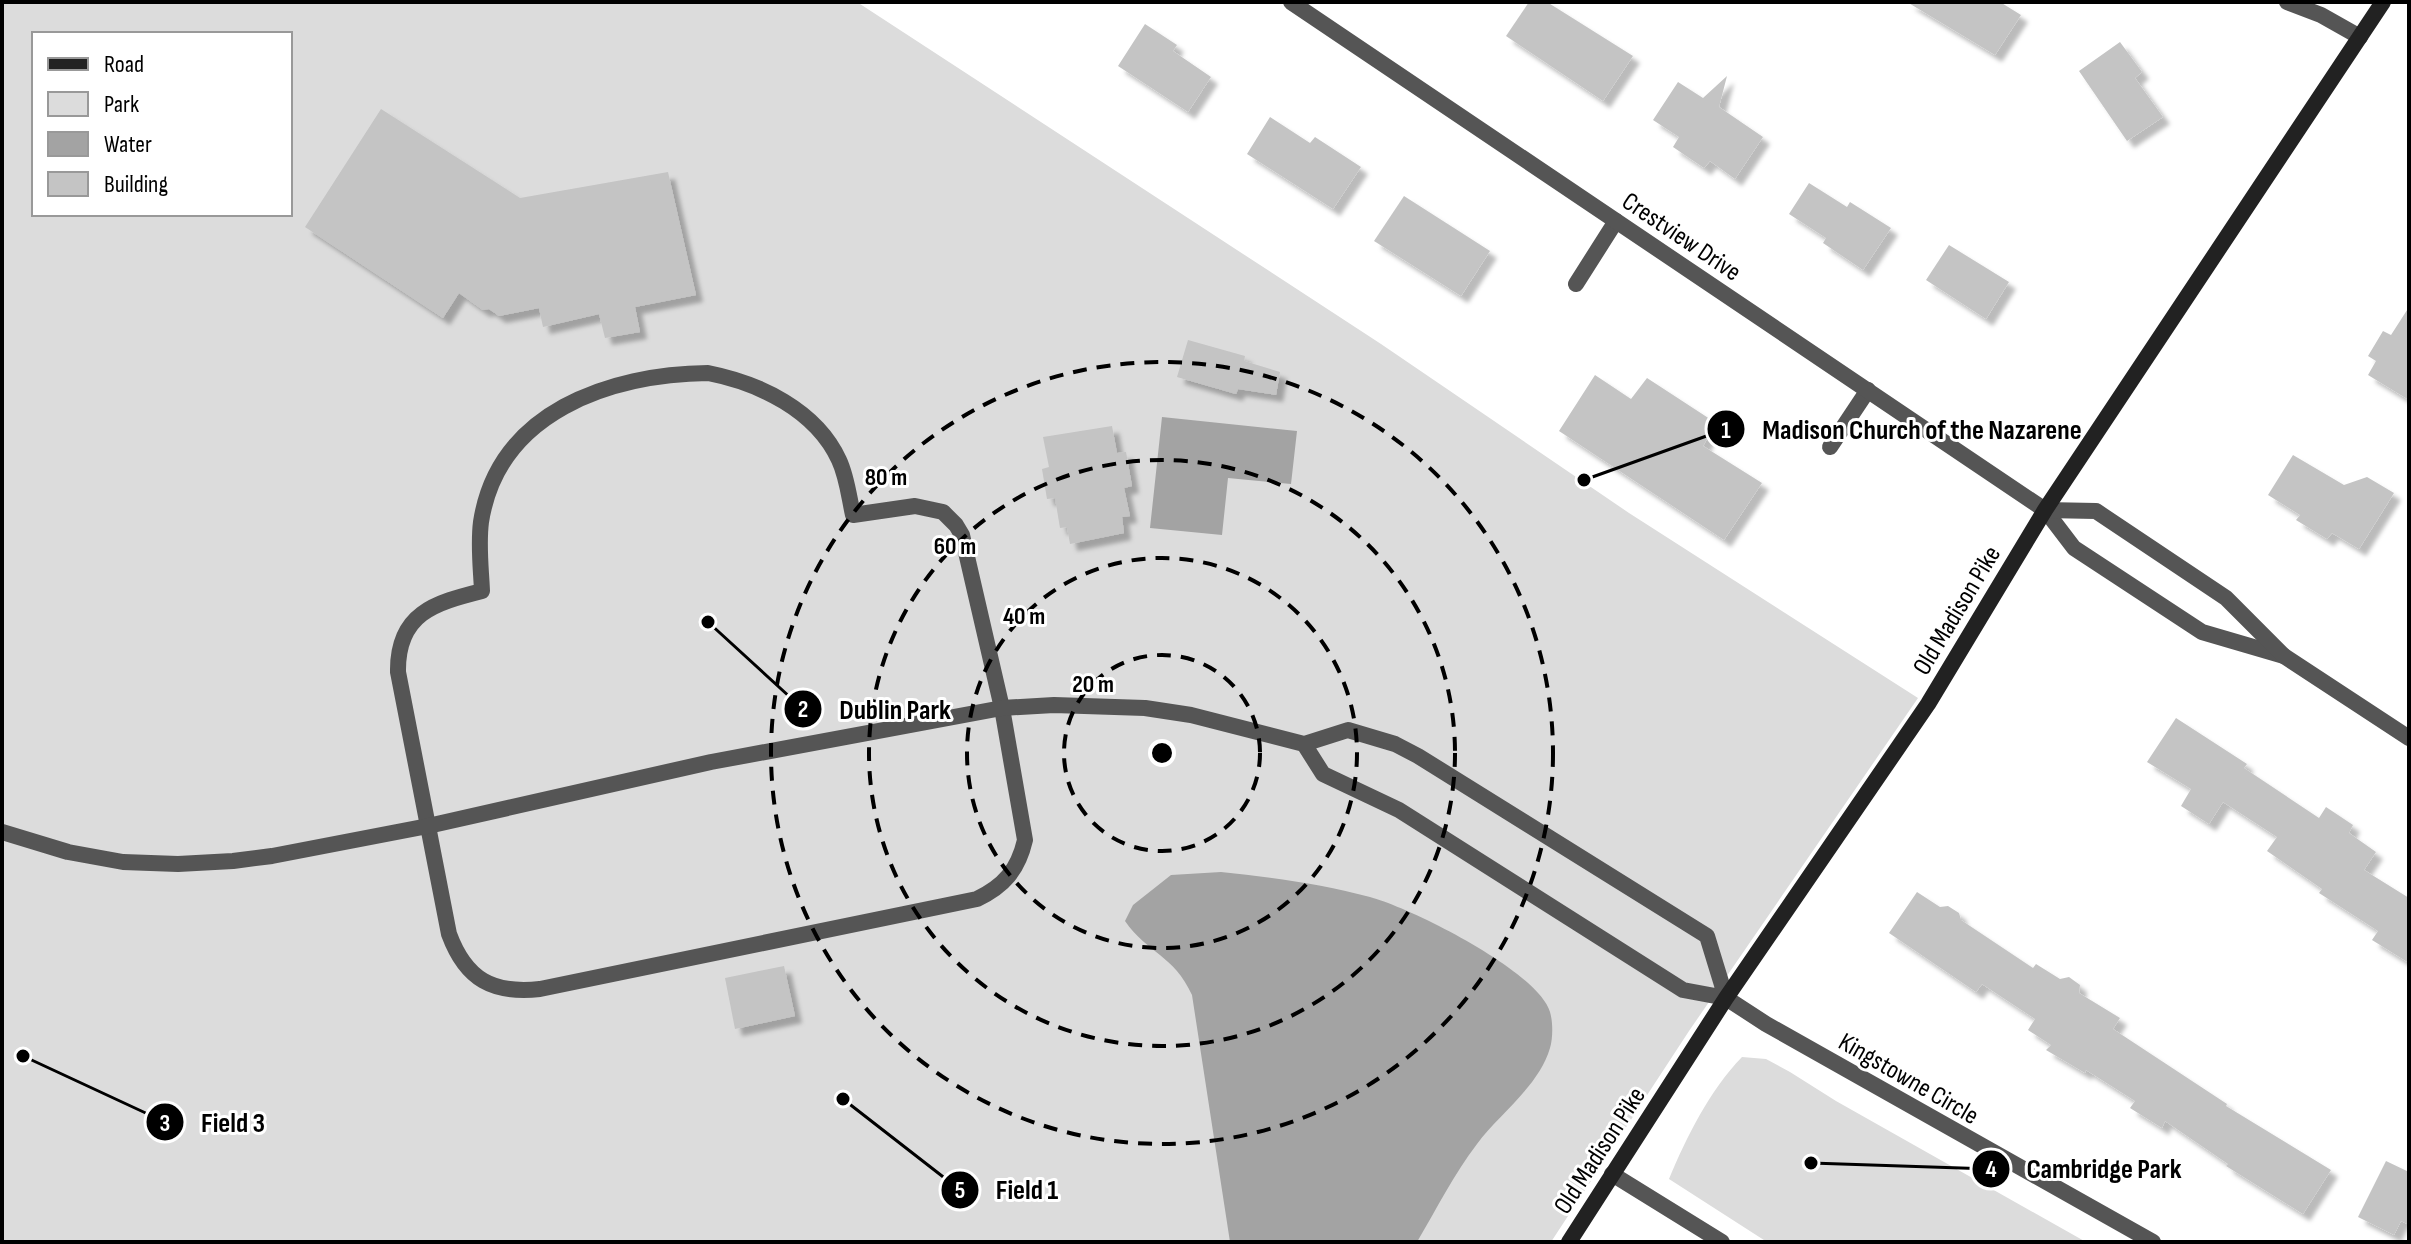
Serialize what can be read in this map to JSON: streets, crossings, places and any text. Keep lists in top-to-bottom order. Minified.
{"streets":{"main road":["Old Madison Pike"],"street":["Crestview Drive","Kingstowne Circle"]},"crossings":[["Crestview Drive","Old Madison Pike"],["Old Madison Pike","Kingstowne Circle"]],"places":["Madison Church of the Nazarene","Dublin Park","Field 3","Field 1","Cambridge Park"],"legend":["Road","Park","Water","Building"],"rings":["80 m","60 m","40 m","20 m"]}
